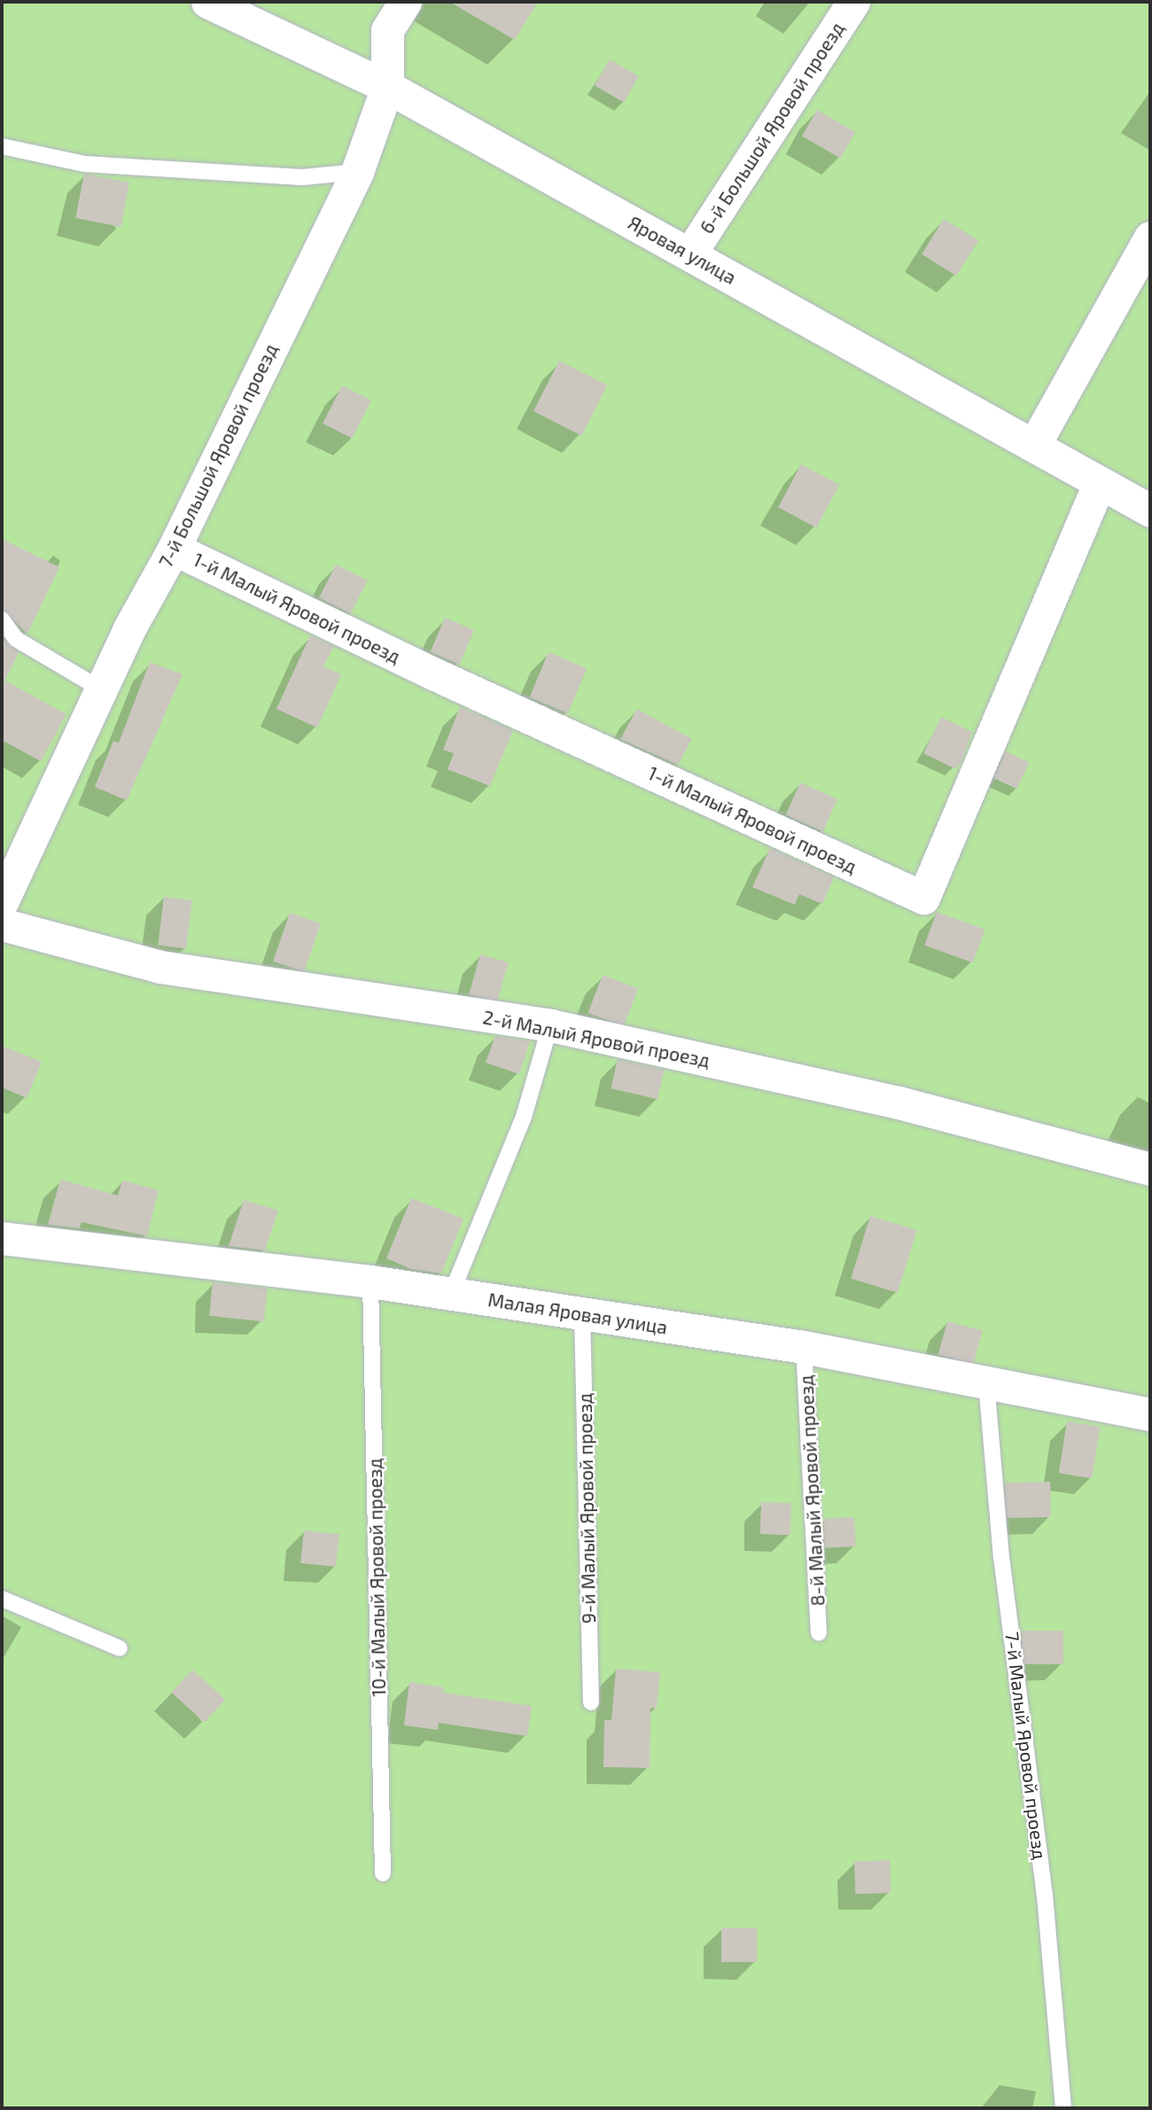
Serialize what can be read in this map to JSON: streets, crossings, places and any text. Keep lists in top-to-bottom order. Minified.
{"streets":{"street":["6-й Большой Яровой проезд","Яровая улица","7-й Большой Яровой проезд","1-й Малый Яровой проезд","2-й Малый Яровой проезд","Малая Яровая улица"],"lane":["8-й Малый Яровой проезд","9-й Малый Яровой проезд","10-й Малый Яровой проезд","7-й Малый Яровой проезд"]},"crossings":[["6-й Большой Яровой проезд","Яровая улица"],["Яровая улица","7-й Большой Яровой проезд"],["Яровая улица","1-й Малый Яровой проезд"],["7-й Большой Яровой проезд","1-й Малый Яровой проезд"],["Малая Яровая улица","8-й Малый Яровой проезд"],["Малая Яровая улица","9-й Малый Яровой проезд"],["Малая Яровая улица","10-й Малый Яровой проезд"],["Малая Яровая улица","7-й Малый Яровой проезд"]]}
